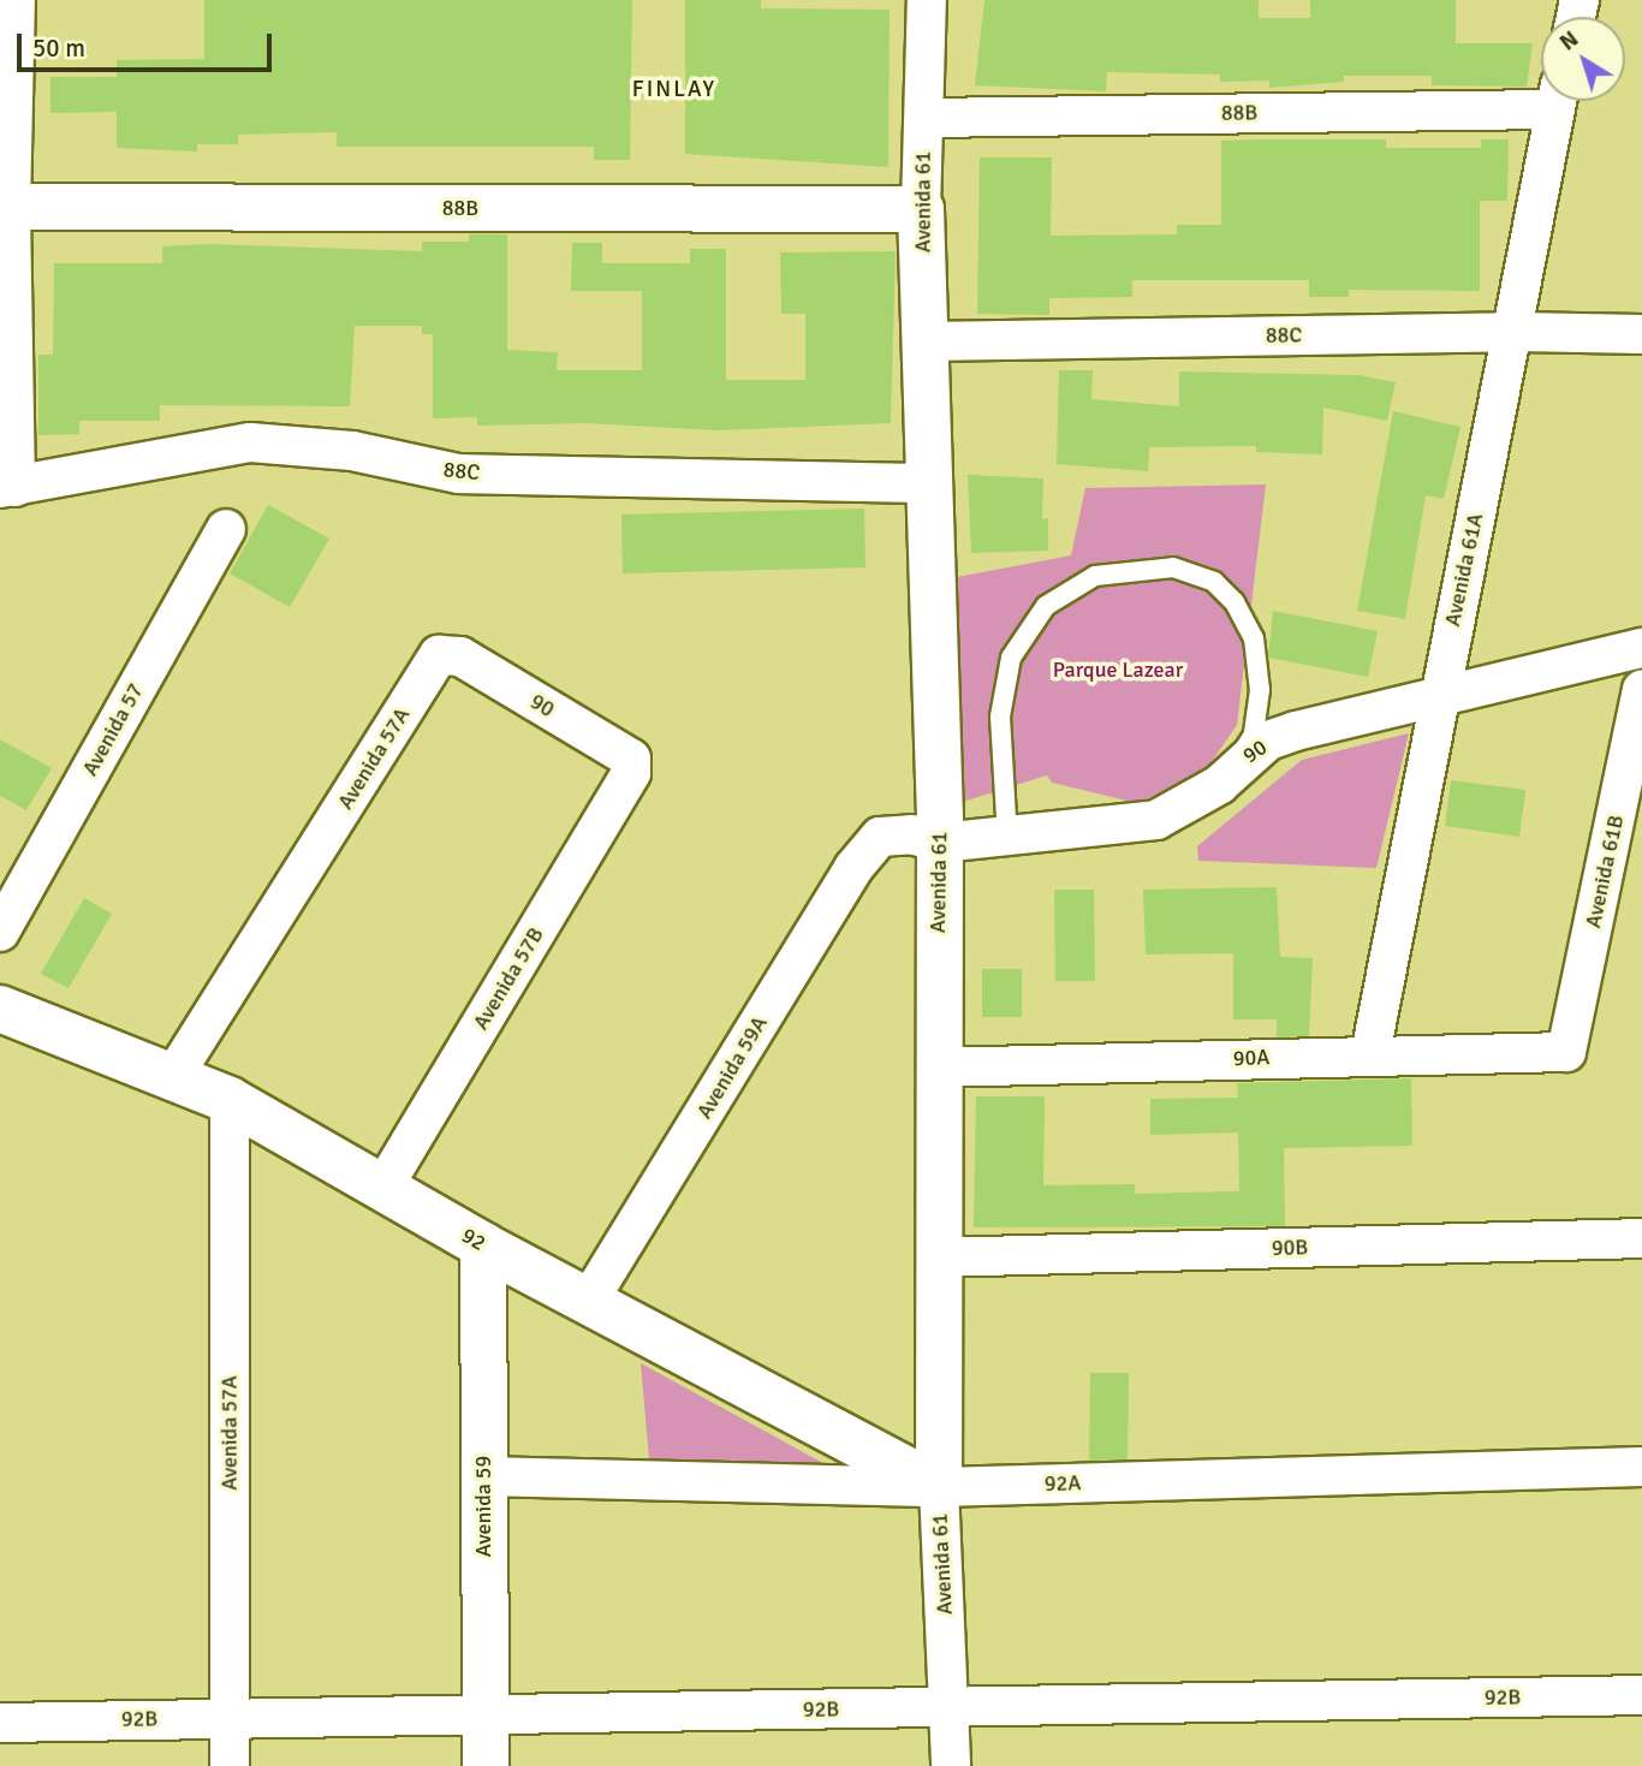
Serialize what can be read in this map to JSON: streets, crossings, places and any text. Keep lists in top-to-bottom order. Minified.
{"streets":{"street":["88B","Avenida 61","88C","Avenida 61A","90","Avenida 57","Avenida 57A","Avenida 61B","Avenida 57B","90A","Avenida 59A","92","90B","92A","Avenida 59","92B"]},"crossings":[["88B","Avenida 61"],["Avenida 61","88C"],["Avenida 61","90"],["Avenida 61","90A"],["Avenida 61","92"],["Avenida 61","90B"],["Avenida 61","92A"],["Avenida 61","92B"],["88C","Avenida 61A"],["Avenida 61A","90"],["Avenida 61A","90A"],["90","Avenida 57A"],["90","Avenida 57B"],["90","Avenida 59A"],["Avenida 57A","92"],["Avenida 57A","92B"],["Avenida 61B","90A"],["Avenida 57B","92"],["Avenida 59A","92"],["92","92A"],["92","Avenida 59"],["92A","Avenida 59"],["Avenida 59","92B"]],"districts":["FINLAY"],"parks":["Parque Lazear"],"scale_bar":"50 m","north":"top left"}
